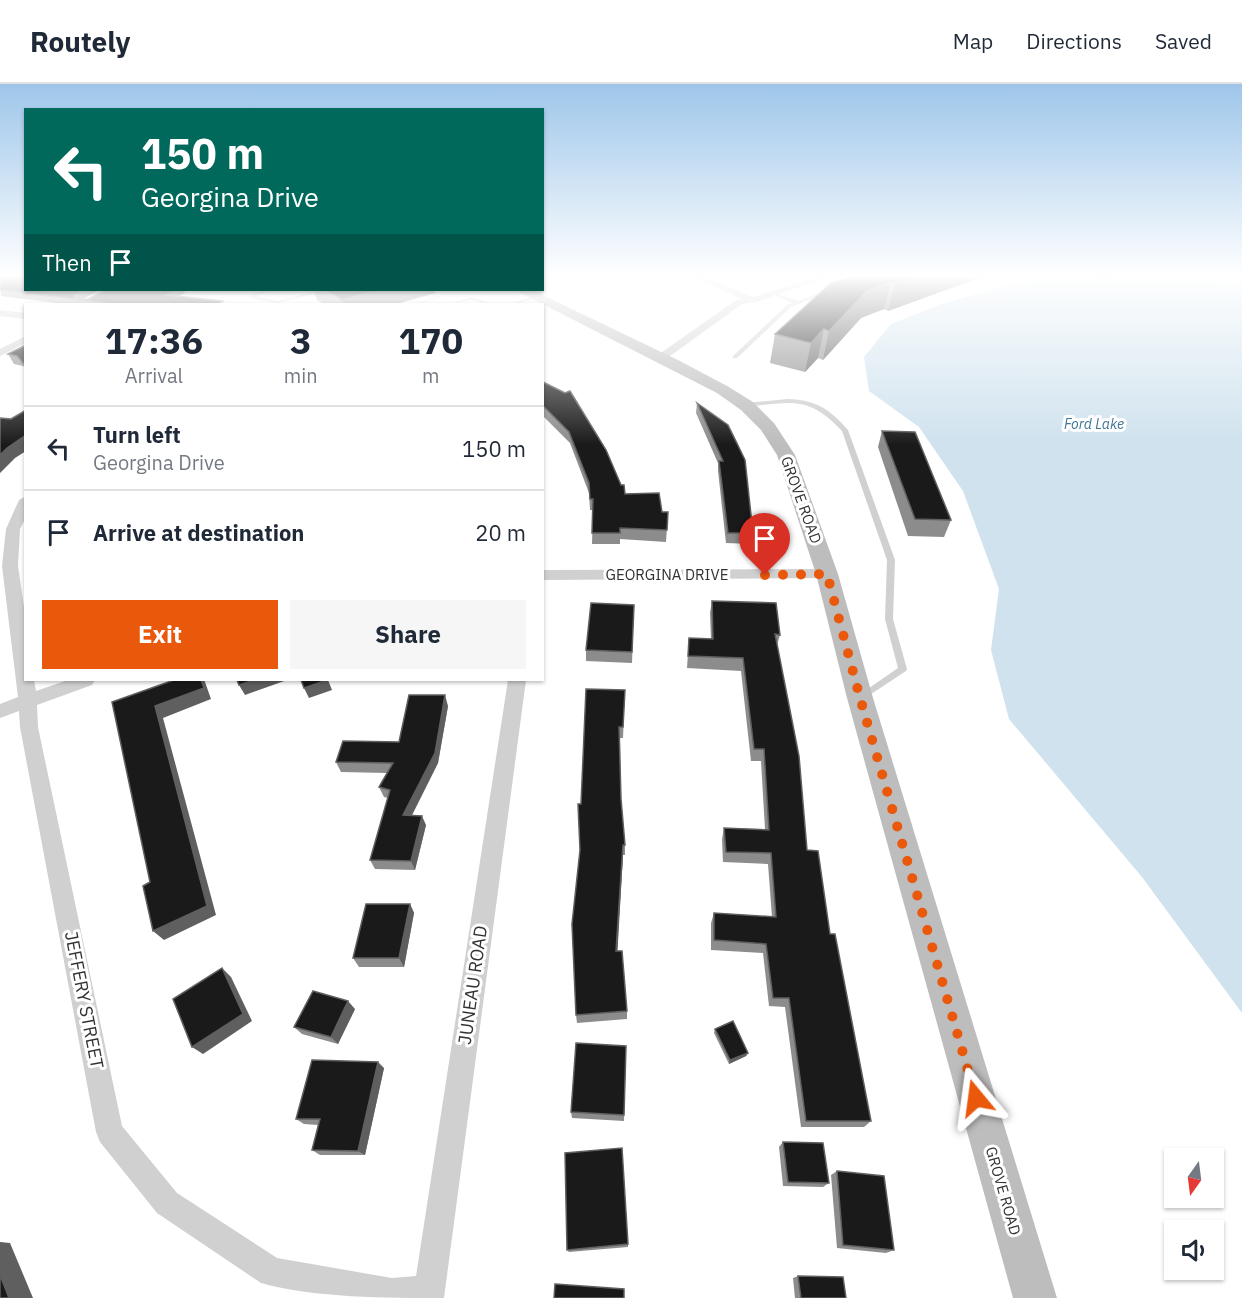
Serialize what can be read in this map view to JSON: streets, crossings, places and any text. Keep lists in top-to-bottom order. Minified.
{"streets":{"main road":["GROVE ROAD"],"street":["GEORGINA DRIVE","JUNEAU ROAD","JEFFERY STREET"]},"crossings":[["GROVE ROAD","GEORGINA DRIVE"],["JUNEAU ROAD","JEFFERY STREET"]],"water":["Ford Lake"],"north":"bottom","page":{"header":"Routely","nav":["Map","Directions","Saved"],"turn":["150 m","Georgina Drive"],"then":"Then","eta":["17:36","Arrival","3","min","170","m"],"list":[{"name":"Turn left","note":"Georgina Drive","value":"150 m"},{"name":"Arrive at destination","value":"20 m"}],"buttons":["Exit","Share"]}}
